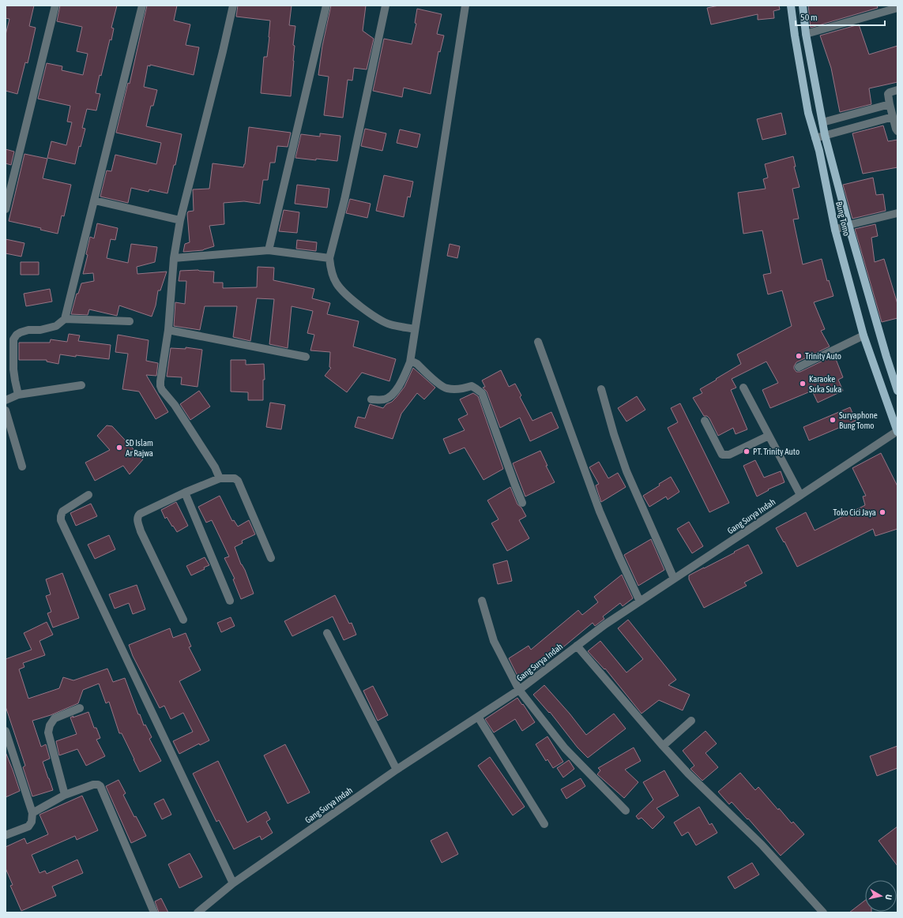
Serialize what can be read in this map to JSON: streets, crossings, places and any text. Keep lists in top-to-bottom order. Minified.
{"streets":{"main road":["Bung Tomo"],"street":["Gang Surya Indah"]},"crossings":[["Bung Tomo","Gang Surya Indah"]],"places":["Trinity Auto","Karaoke Suka Suka","Suryaphone Bung Tomo","SD Islam Ar Rajwa","PT. Trinity Auto","Toko Cici Jaya"],"scale_bar":"50 m","north":"right"}
